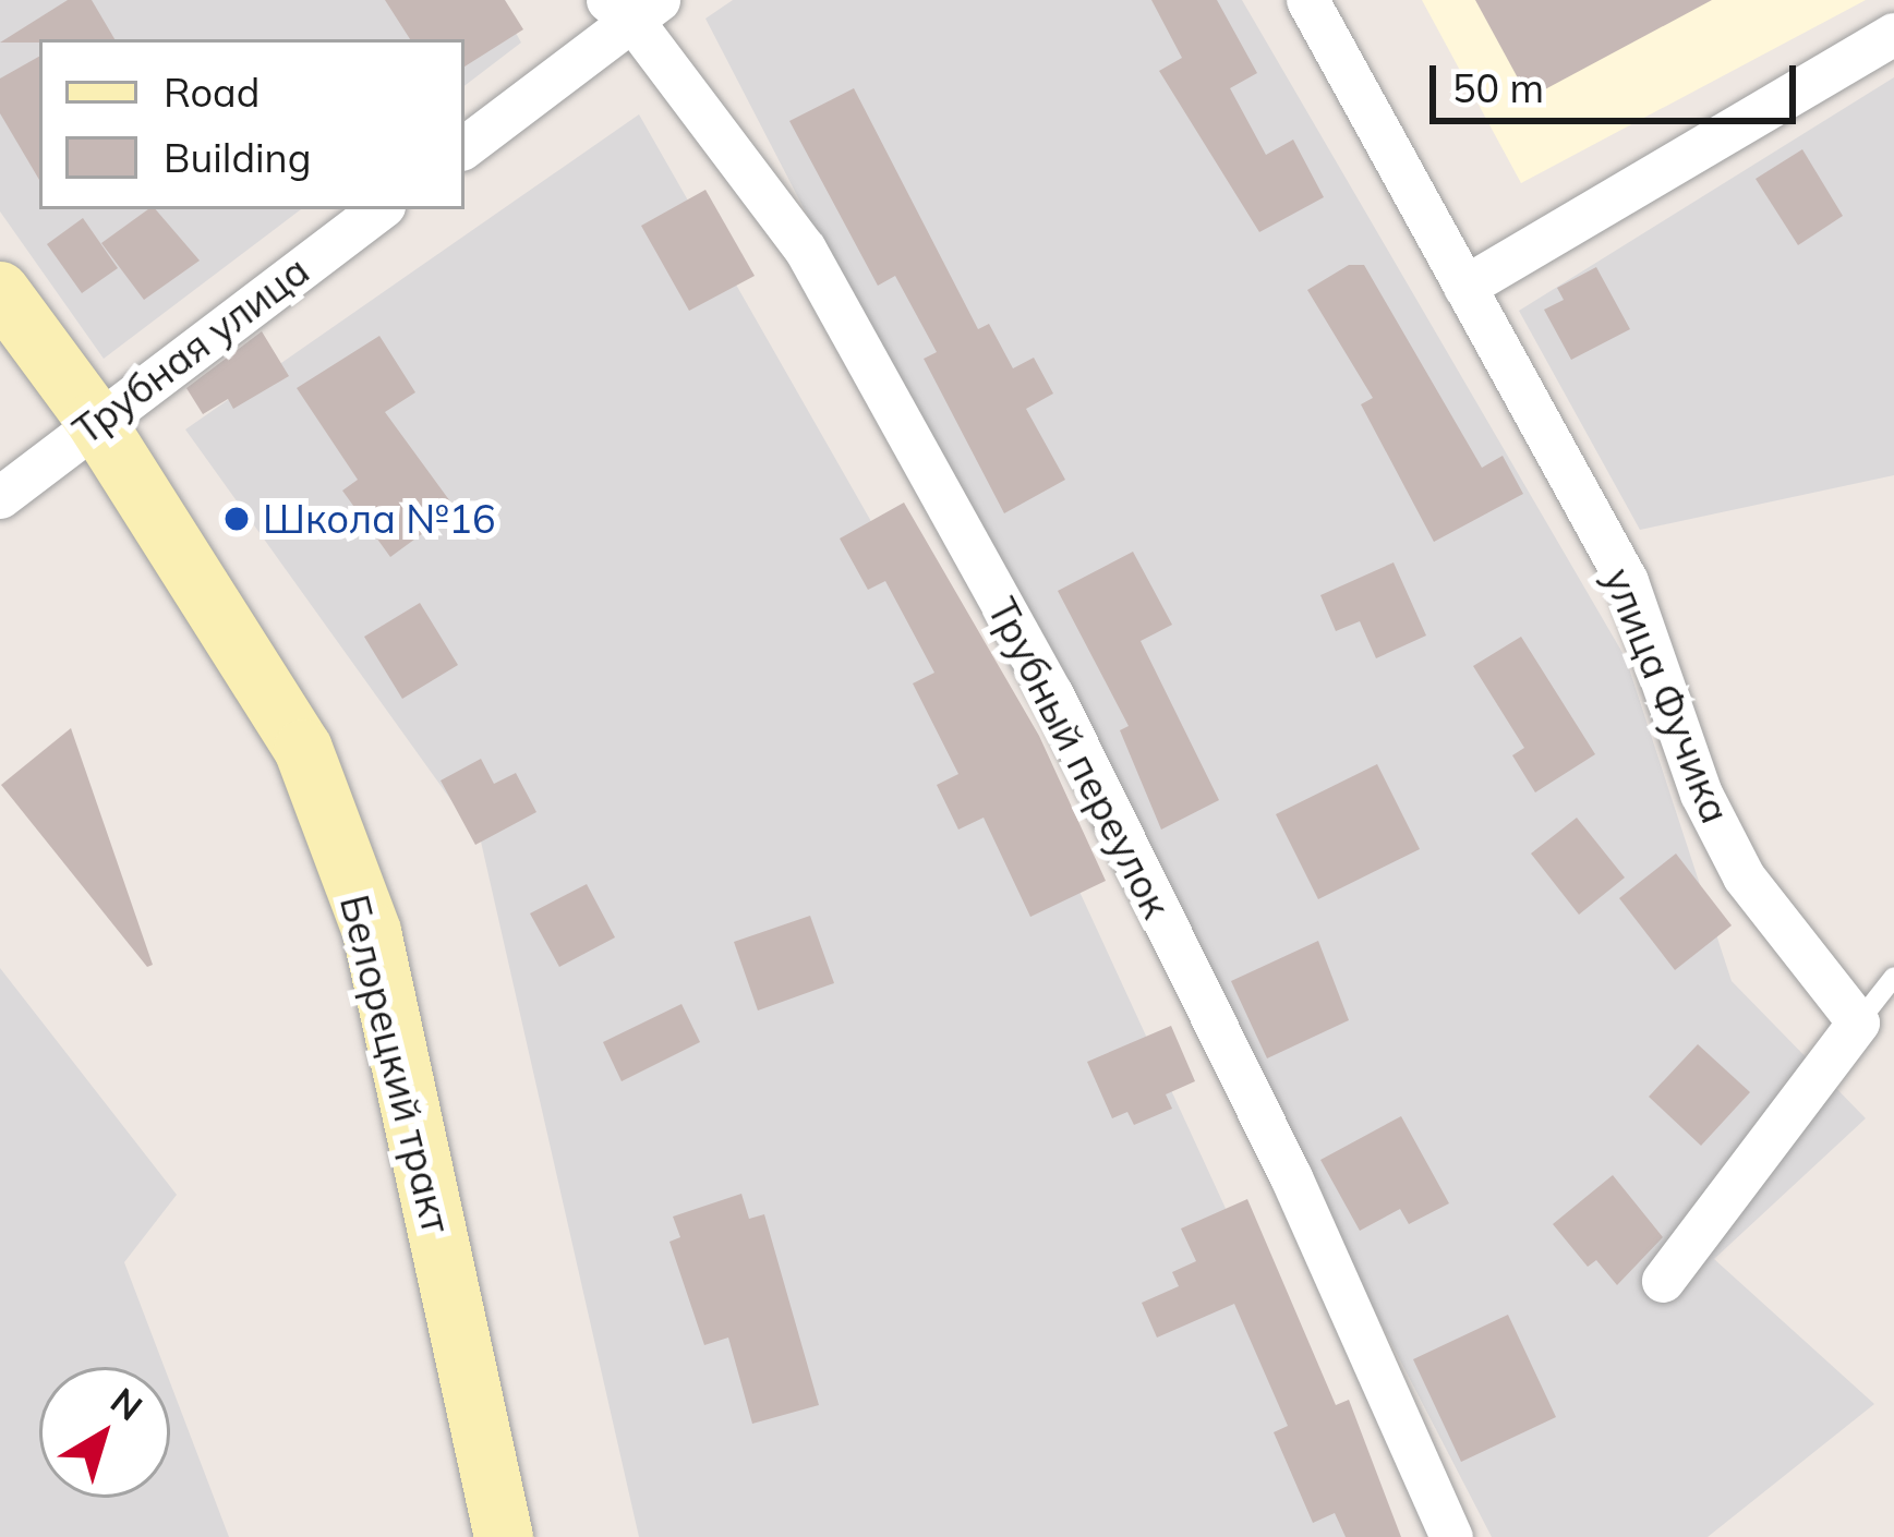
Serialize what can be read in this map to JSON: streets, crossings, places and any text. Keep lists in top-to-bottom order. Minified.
{"streets":{"street":["Трубная улица","улица Фучика","Трубный переулок","Белорецкий тракт"]},"crossings":[["Трубная улица","Белорецкий тракт"]],"places":["Школа №16"],"legend":["Road","Building"],"scale_bar":"50 m","north":"top right"}
